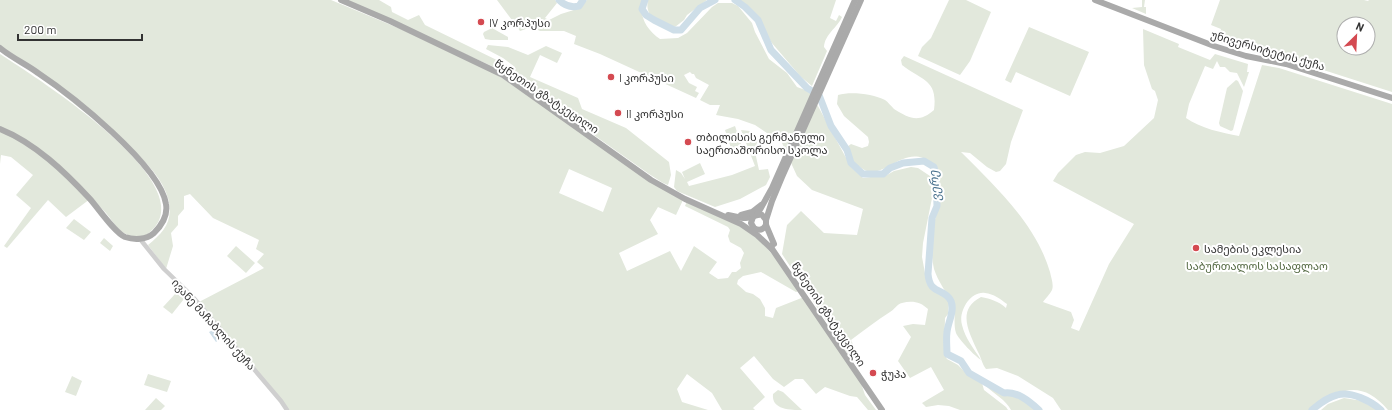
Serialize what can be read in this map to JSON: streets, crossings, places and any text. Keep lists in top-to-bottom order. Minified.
{"streets":{"main road":["უნივერსიტეტის ქუჩა","წყნეთის გზატკეცილი"],"street":["ივანე მაჩაბლის ქუჩა"]},"water":["ვერე"],"parks":["საბურთალოს სასაფლაო"],"places":["IV კორპუსი","I კორპუსი","II კორპუსი","თბილისის გერმანული საერთაშორისო სკოლა","სამების ეკლესია","ჭუპა"],"scale_bar":"200 m","north":"top right"}
